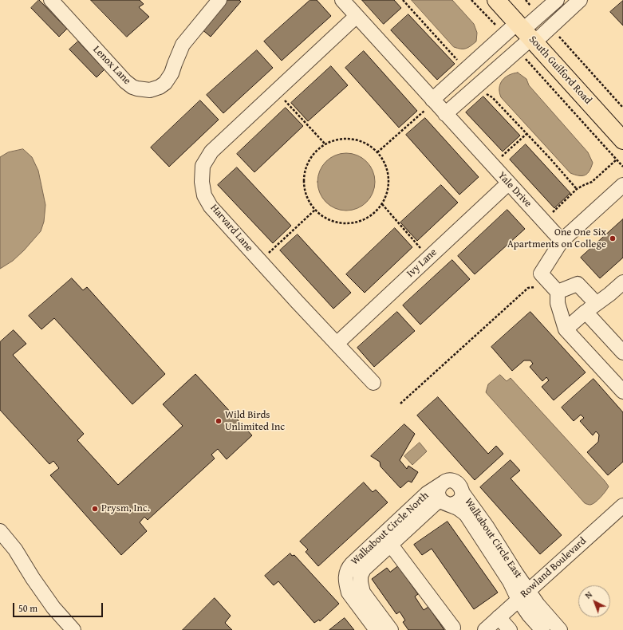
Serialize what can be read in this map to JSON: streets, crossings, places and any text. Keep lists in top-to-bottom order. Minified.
{"streets":{"main road":["South Guilford Road"],"street":["Lenox Lane","Yale Drive","Harvard Lane","Ivy Lane","Walkabout Circle North","Walkabout Circle East","Rowland Boulevard"]},"crossings":[["Yale Drive","Harvard Lane"],["Yale Drive","Ivy Lane"],["Harvard Lane","Ivy Lane"],["Walkabout Circle North","Walkabout Circle East"],["Walkabout Circle East","Rowland Boulevard"]],"places":["One One Six Apartments on College","Wild Birds Unlimited Inc","Prysm, Inc."],"scale_bar":"50 m","north":"top left"}
